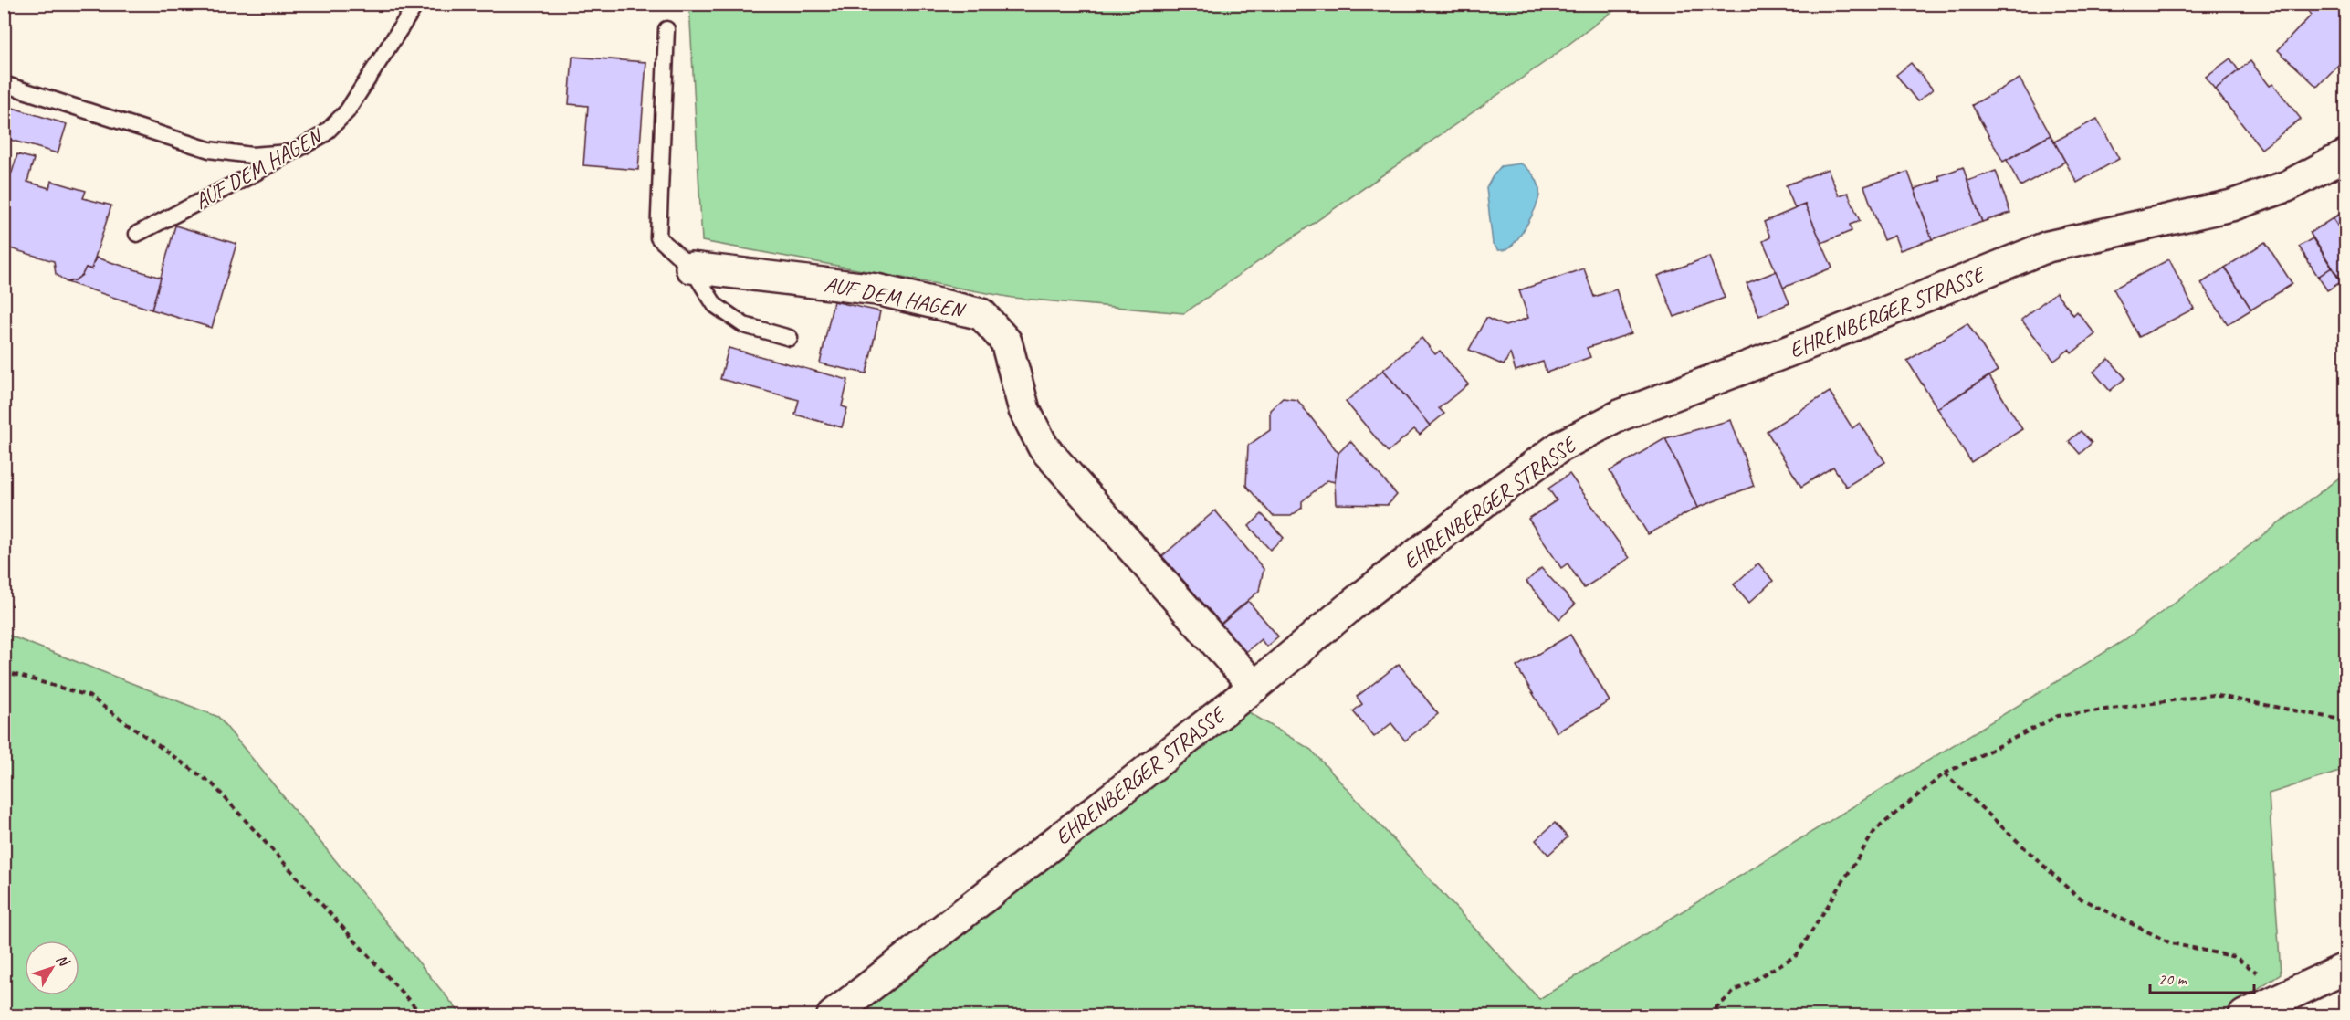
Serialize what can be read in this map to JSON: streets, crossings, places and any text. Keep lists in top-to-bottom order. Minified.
{"streets":{"street":["AUF DEM HAGEN","EHRENBERGER STRASSE"]},"crossings":[["AUF DEM HAGEN","EHRENBERGER STRASSE"]],"scale_bar":"20 m","north":"top right"}
